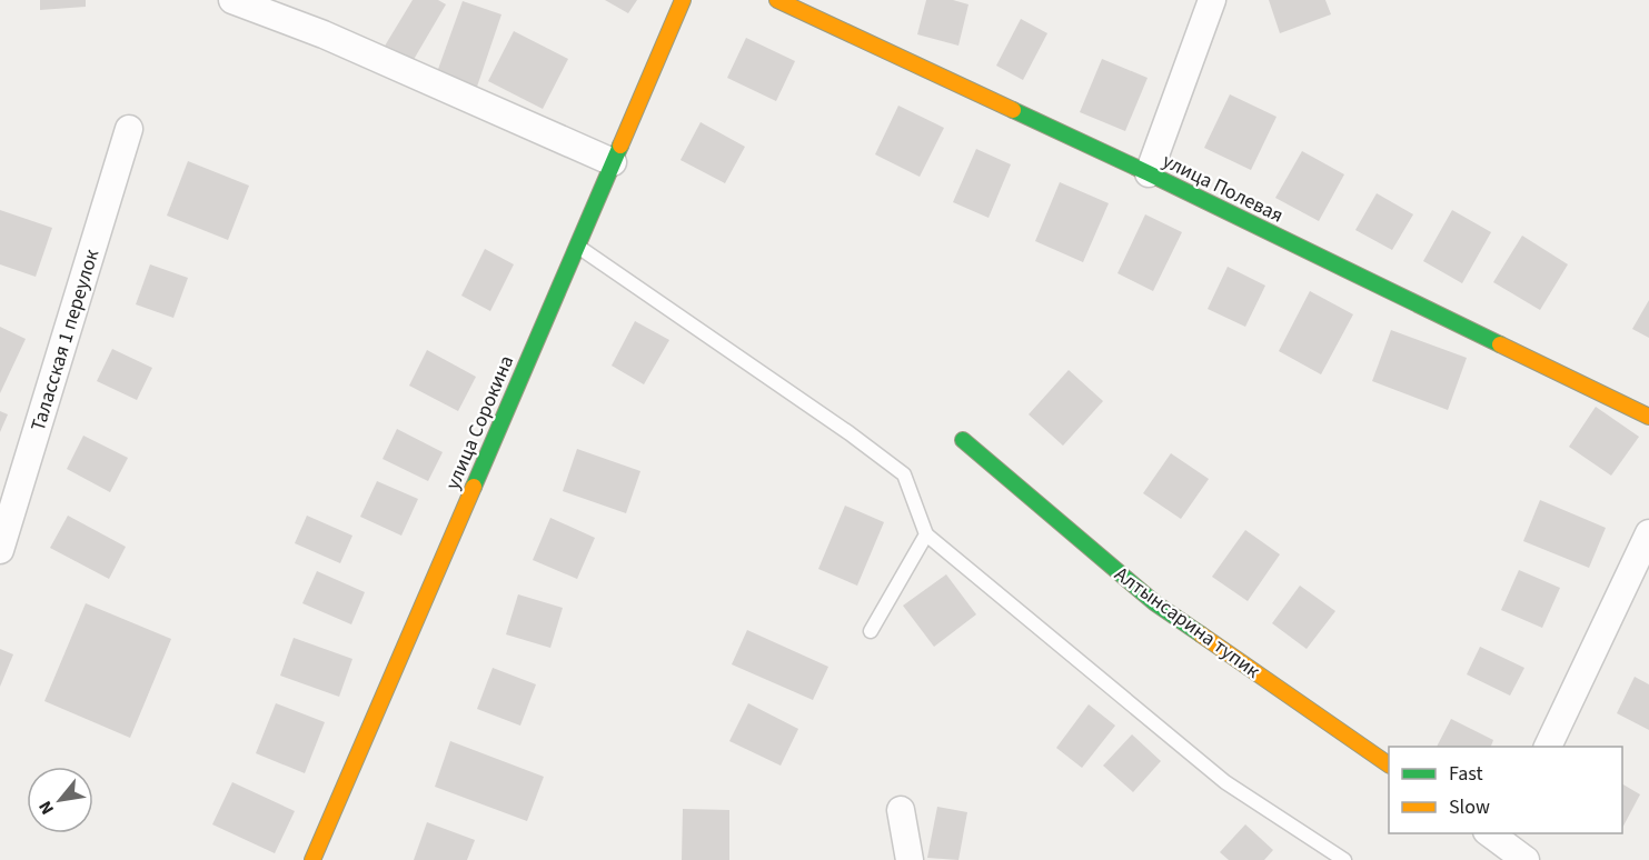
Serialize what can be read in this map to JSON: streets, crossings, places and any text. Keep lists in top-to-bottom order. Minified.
{"streets":{"street":["улица Полевая","Таласская 1 переулок","улица Сорокина","Алтынсарина тупик"]},"legend":["Fast","Slow"],"north":"bottom left"}
